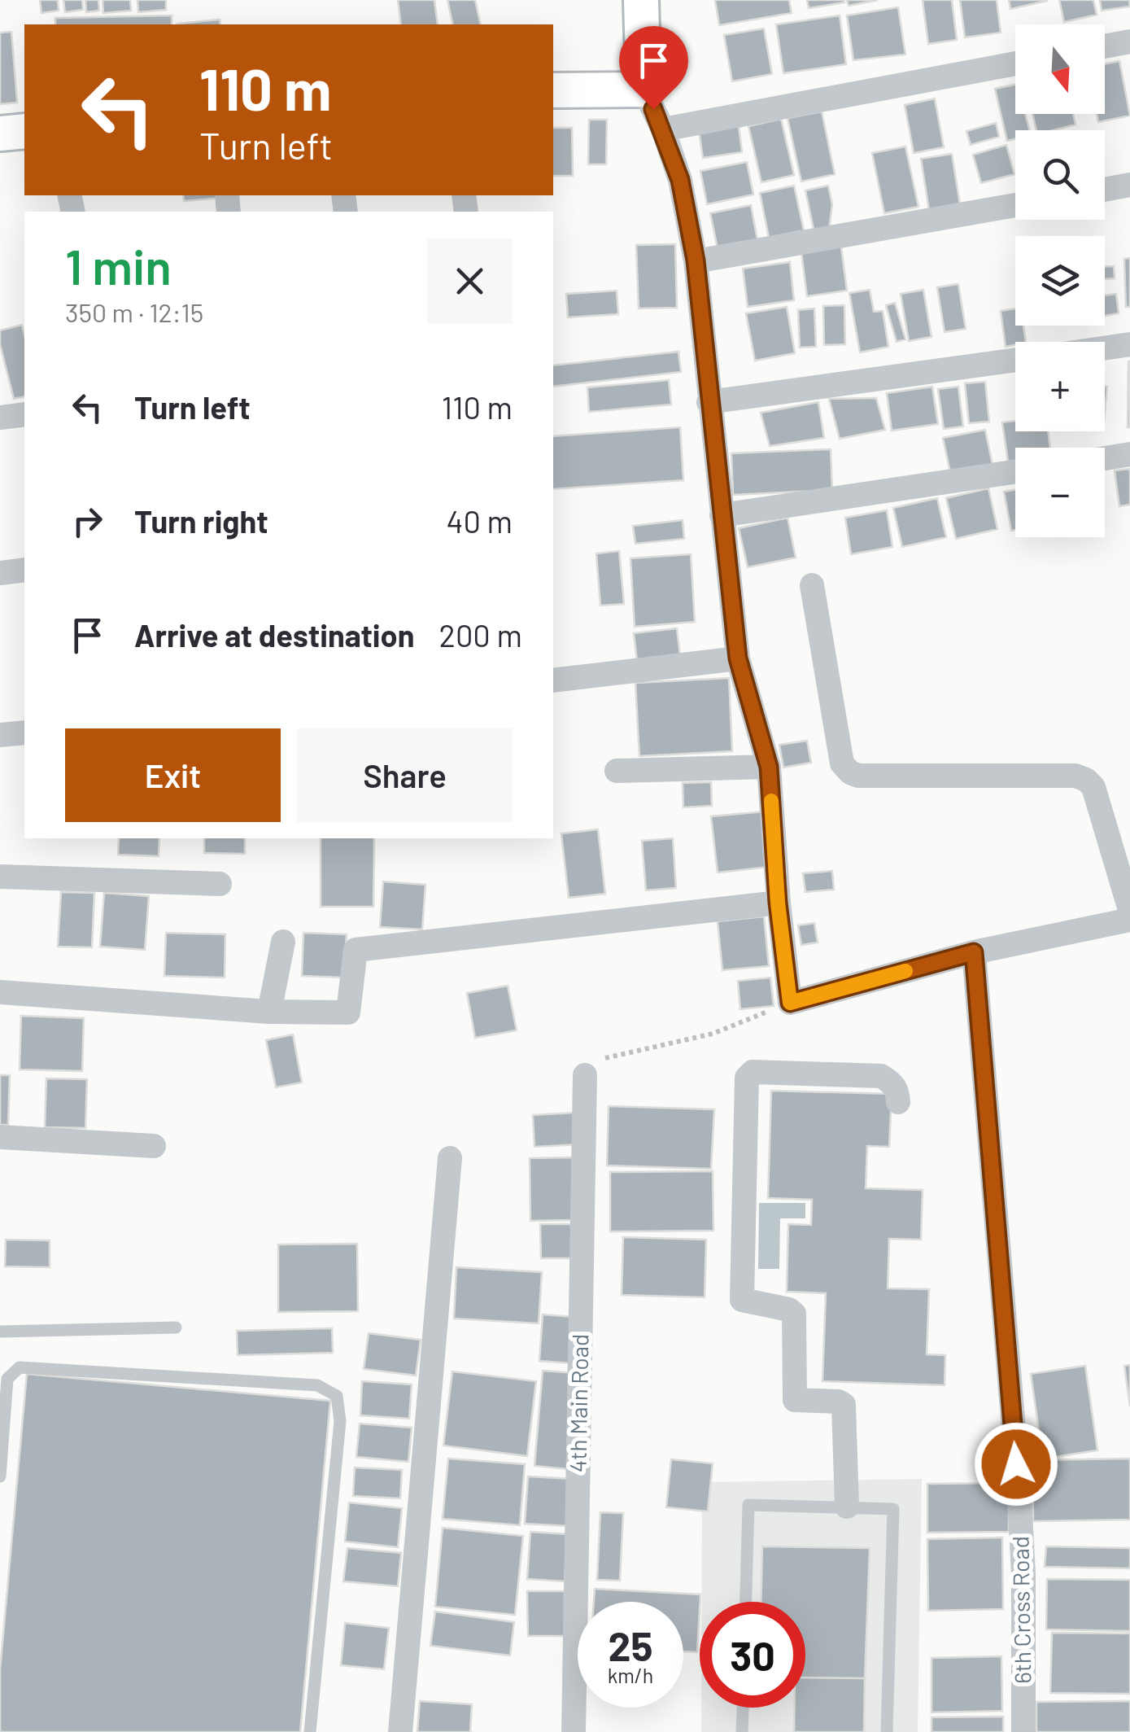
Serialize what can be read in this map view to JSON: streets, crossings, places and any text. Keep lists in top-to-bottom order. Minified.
{"streets":{"street":["4th Main Road","6th Cross Road"]},"north":"bottom","page":{"map_buttons":["+","−"],"turn":["110 m","Turn left"],"heading":["1 min","350 m · 12:15"],"list":[{"name":"Turn left","value":"110 m"},{"name":"Turn right","value":"40 m"},{"name":"Arrive at destination","value":"200 m"}],"buttons":["Exit","Share"],"speed":"25 km/h","limit":"30"}}
